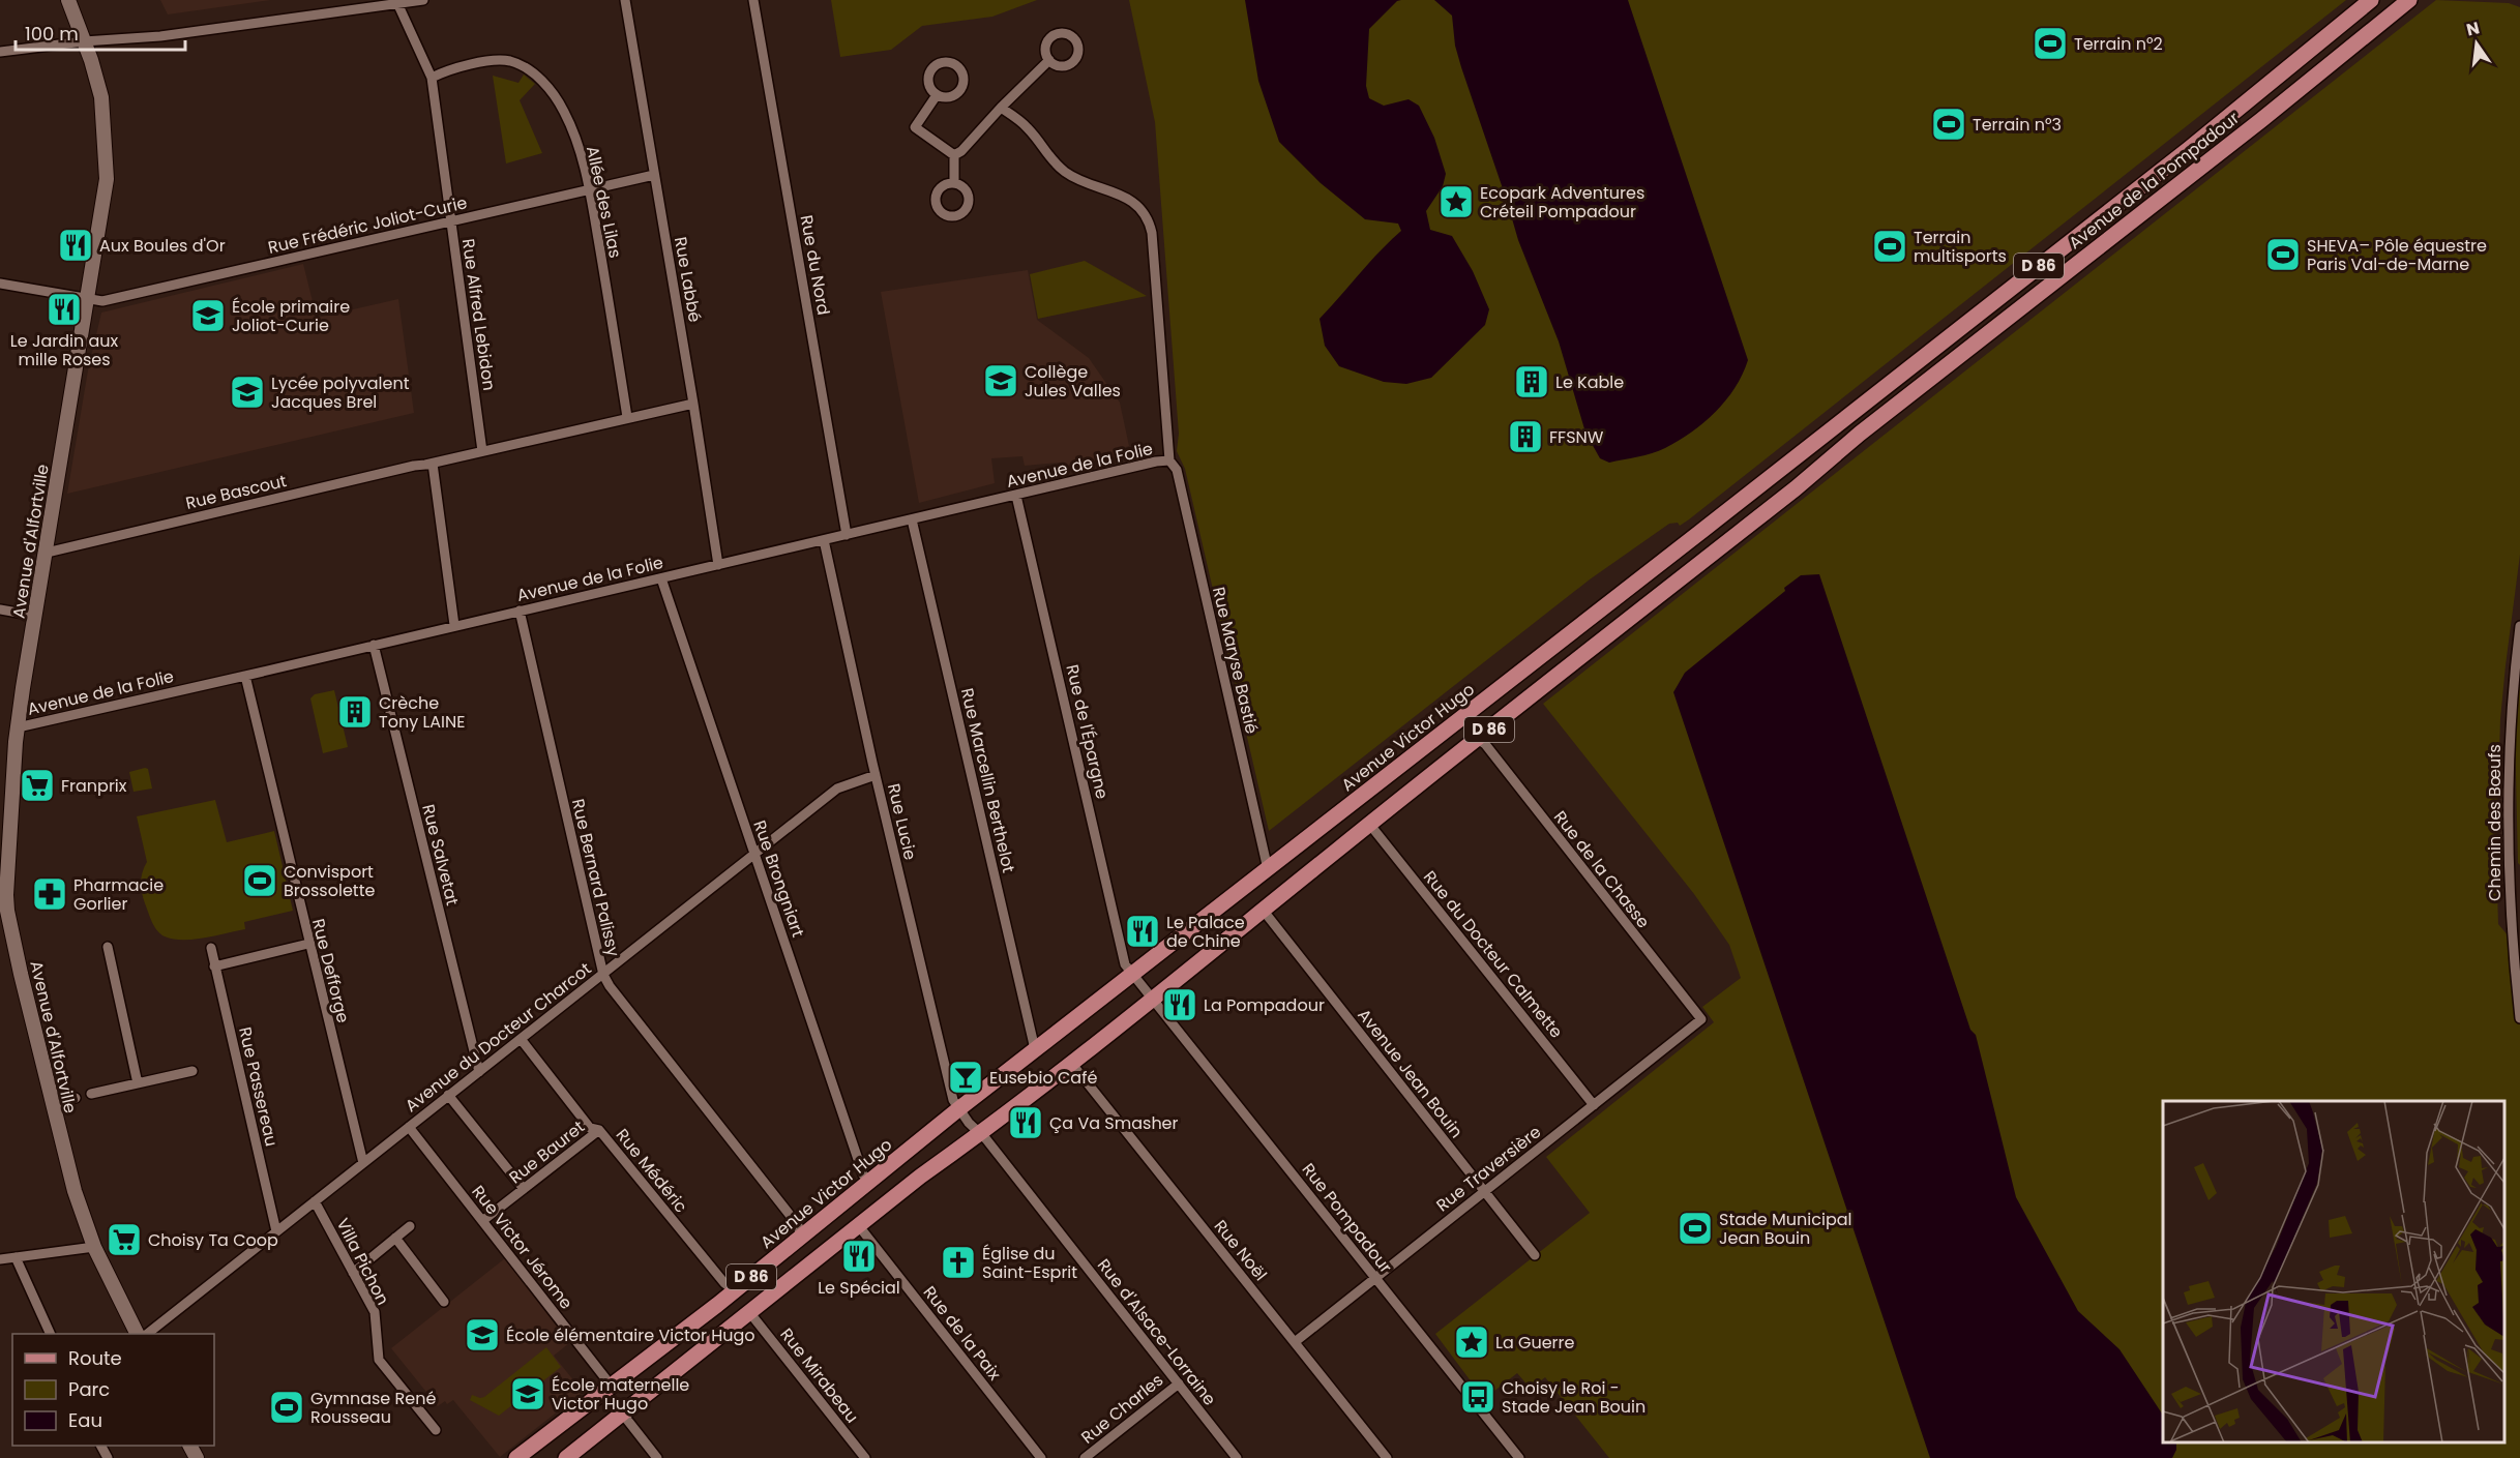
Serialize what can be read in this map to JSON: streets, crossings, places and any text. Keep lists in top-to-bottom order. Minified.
{"streets":{"main road":["Avenue de la Pompadour","D 86","Avenue d'Alfortville","Avenue Victor Hugo"],"street":["Allée des Lilas","Rue Frédéric Joliot-Curie","Rue du Nord","Rue Labbé","Rue Alfred Lebidon","Avenue de la Folie","Rue Bascout","Rue Maryse Bastié","Rue de l'Épargne","Rue Marcellin Berthelot","Rue Lucie","Chemin des Bœufs","Rue Salvetat","Rue de la Chasse","Rue Bernard Palissy","Rue Brongniart","Rue du Docteur Calmette","Rue Defforge","Avenue du Docteur Charcot","Avenue Jean Bouin","Rue Passereau","Rue Bauret","Rue Traversière","Rue Médéric","Rue Pompadour","Rue Victor Jérome","Rue Noël","Villa Pichon","Rue d'Alsace-Lorraine","Rue de la Paix","Rue Mirabeau","Rue Charles"]},"crossings":[["Avenue de la Pompadour","D 86"],["Avenue de la Pompadour","Avenue Victor Hugo"],["Avenue de la Pompadour","Rue de la Chasse"],["Allée des Lilas","Rue Frédéric Joliot-Curie"],["Allée des Lilas","Rue Alfred Lebidon"],["Allée des Lilas","Rue Bascout"],["Rue Frédéric Joliot-Curie","Rue Labbé"],["Rue Frédéric Joliot-Curie","Rue Alfred Lebidon"],["Rue Frédéric Joliot-Curie","Avenue d'Alfortville"],["Rue du Nord","Avenue de la Folie"],["D 86","Rue de la Chasse"],["D 86","Rue du Docteur Calmette"],["D 86","Avenue Jean Bouin"],["D 86","Rue Pompadour"],["D 86","Rue Noël"],["D 86","Rue d'Alsace-Lorraine"],["D 86","Rue de la Paix"],["D 86","Rue Mirabeau"],["Rue Labbé","Avenue de la Folie"],["Rue Labbé","Rue Bascout"],["Rue Alfred Lebidon","Rue Bascout"],["Avenue de la Folie","Avenue d'Alfortville"],["Avenue de la Folie","Rue Maryse Bastié"],["Avenue de la Folie","Rue de l'Épargne"],["Avenue de la Folie","Rue Marcellin Berthelot"],["Avenue de la Folie","Rue Lucie"],["Avenue de la Folie","Rue Salvetat"],["Avenue de la Folie","Rue Bernard Palissy"],["Avenue de la Folie","Rue Brongniart"],["Avenue de la Folie","Rue Defforge"],["Rue Bascout","Avenue d'Alfortville"],["Rue Maryse Bastié","Avenue Victor Hugo"],["Rue de l'Épargne","Avenue Victor Hugo"],["Avenue Victor Hugo","Rue Marcellin Berthelot"],["Avenue Victor Hugo","Rue Lucie"],["Avenue Victor Hugo","Rue Bernard Palissy"],["Avenue Victor Hugo","Rue Brongniart"],["Avenue Victor Hugo","Rue Médéric"],["Avenue Victor Hugo","Rue Victor Jérome"],["Avenue Victor Hugo","Rue d'Alsace-Lorraine"],["Rue Lucie","Avenue du Docteur Charcot"],["Rue Lucie","Rue d'Alsace-Lorraine"],["Rue Salvetat","Avenue du Docteur Charcot"],["Rue de la Chasse","Rue Traversière"],["Rue Bernard Palissy","Avenue du Docteur Charcot"],["Rue Brongniart","Avenue du Docteur Charcot"],["Rue du Docteur Calmette","Rue Traversière"],["Rue Defforge","Avenue du Docteur Charcot"],["Avenue du Docteur Charcot","Rue Passereau"],["Avenue du Docteur Charcot","Rue Médéric"],["Avenue du Docteur Charcot","Rue Victor Jérome"],["Avenue du Docteur Charcot","Villa Pichon"],["Avenue Jean Bouin","Rue Traversière"],["Rue Bauret","Rue Médéric"],["Rue Bauret","Rue Victor Jérome"],["Rue Traversière","Rue Pompadour"],["Rue Traversière","Rue Noël"],["Rue d'Alsace-Lorraine","Rue Charles"]],"places":{"sports":["Terrain n°2","Terrain n°3","Terrain multisports","SHEVA– Pôle équestre Paris Val-de-Marne","Convisport Brossolette","Stade Municipal Jean Bouin","Gymnase René Rousseau"],"place":["Ecopark Adventures Créteil Pompadour","La Guerre"],"restaurant":["Aux Boules d'Or","Le Jardin aux mille Roses","Le Palace de Chine","La Pompadour","Ça Va Smasher","Le Spécial"],"school or university":["École primaire Joliot-Curie","Collège Jules Valles","Lycée polyvalent Jacques Brel","École élémentaire Victor Hugo","École maternelle Victor Hugo"],"building":["Le Kable","FFSNW","Crèche Tony LAINE"],"supermarket":["Franprix","Choisy Ta Coop"],"pharmacy":["Pharmacie Gorlier"],"bar":["Eusebio Café"],"church":["Église du Saint-Esprit"],"bus stop":["Choisy le Roi - Stade Jean Bouin"]},"legend":["Route","Parc","Eau"],"scale_bar":"100 m","north":"top"}
